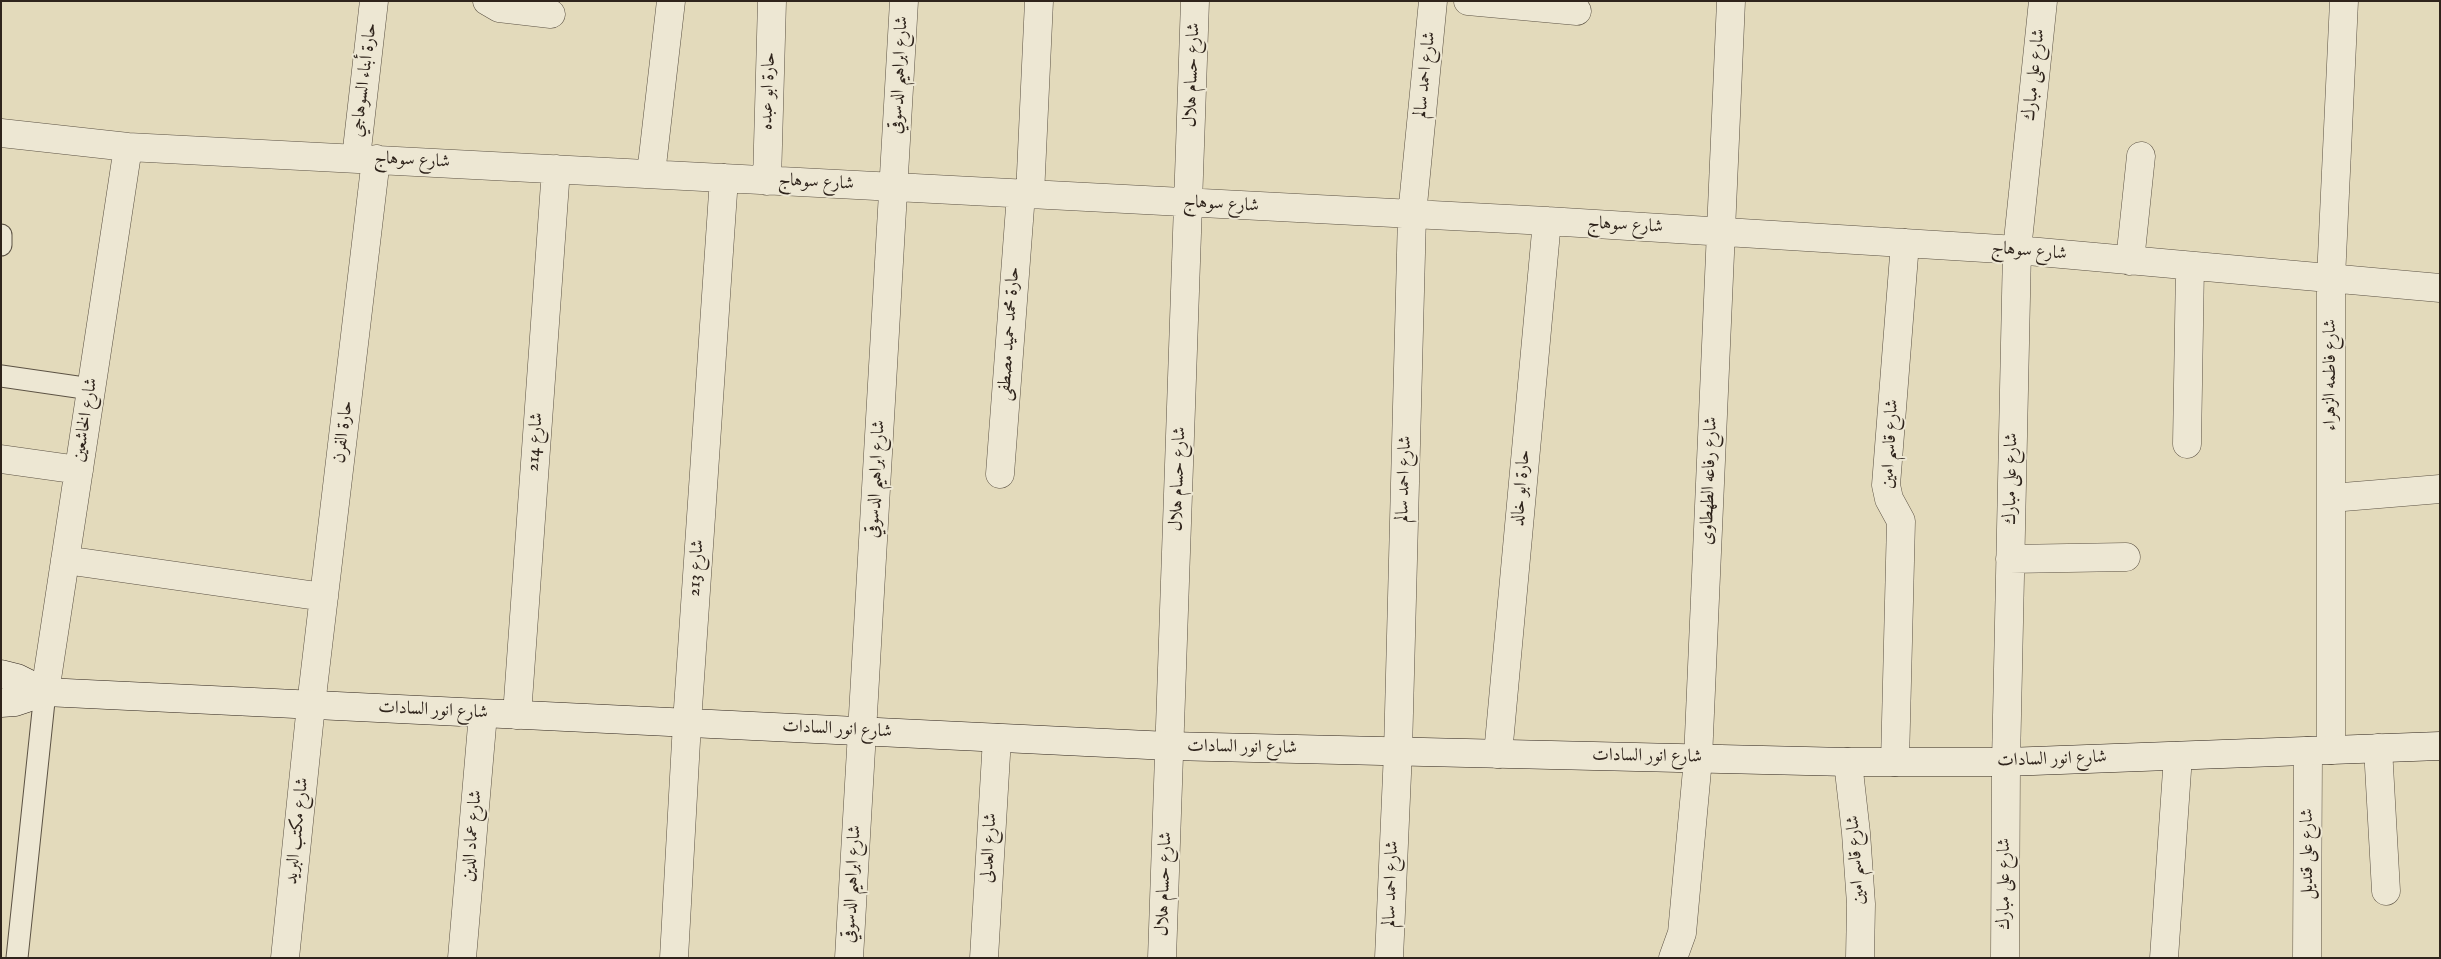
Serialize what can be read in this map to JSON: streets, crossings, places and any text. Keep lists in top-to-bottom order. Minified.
{"streets":{"street":["شارع ابراهيم الدسوقي","شارع حسام هلال","شارع احمد سالم","شارع على مبارك","حارة أبناء السوهاجي","حارة ابو عبده","شارع سوهاج","حارة محمد حميد مصطفى","شارع فاطمه الزهراء","شارع الخاشعين","حارة الفرن","شارع 214","شارع قاسم امين","شارع رفاعه الطهطاوى","حارة ابو خالد","شارع 213","شارع انور السادات","شارع مكتب البريد","شارع عماد الدين","شارع العدلى","شارع على قنديل"]},"crossings":[["شارع ابراهيم الدسوقي","شارع سوهاج"],["شارع ابراهيم الدسوقي","شارع انور السادات"],["شارع حسام هلال","شارع سوهاج"],["شارع حسام هلال","شارع انور السادات"],["شارع احمد سالم","شارع سوهاج"],["شارع احمد سالم","شارع انور السادات"],["شارع على مبارك","شارع سوهاج"],["شارع على مبارك","شارع انور السادات"],["حارة أبناء السوهاجي","شارع سوهاج"],["حارة أبناء السوهاجي","حارة الفرن"],["حارة ابو عبده","شارع سوهاج"],["شارع سوهاج","حارة محمد حميد مصطفى"],["شارع سوهاج","شارع فاطمه الزهراء"],["شارع سوهاج","شارع الخاشعين"],["شارع سوهاج","حارة الفرن"],["شارع سوهاج","شارع 214"],["شارع سوهاج","شارع قاسم امين"],["شارع سوهاج","شارع رفاعه الطهطاوى"],["شارع سوهاج","حارة ابو خالد"],["شارع سوهاج","شارع 213"],["شارع فاطمه الزهراء","شارع انور السادات"],["شارع فاطمه الزهراء","شارع على قنديل"],["شارع الخاشعين","شارع انور السادات"],["حارة الفرن","شارع انور السادات"],["حارة الفرن","شارع مكتب البريد"],["شارع 214","شارع انور السادات"],["شارع قاسم امين","شارع انور السادات"],["شارع رفاعه الطهطاوى","شارع انور السادات"],["حارة ابو خالد","شارع انور السادات"],["شارع 213","شارع انور السادات"],["شارع انور السادات","شارع مكتب البريد"],["شارع انور السادات","شارع عماد الدين"],["شارع انور السادات","شارع العدلى"],["شارع انور السادات","شارع على قنديل"]]}
